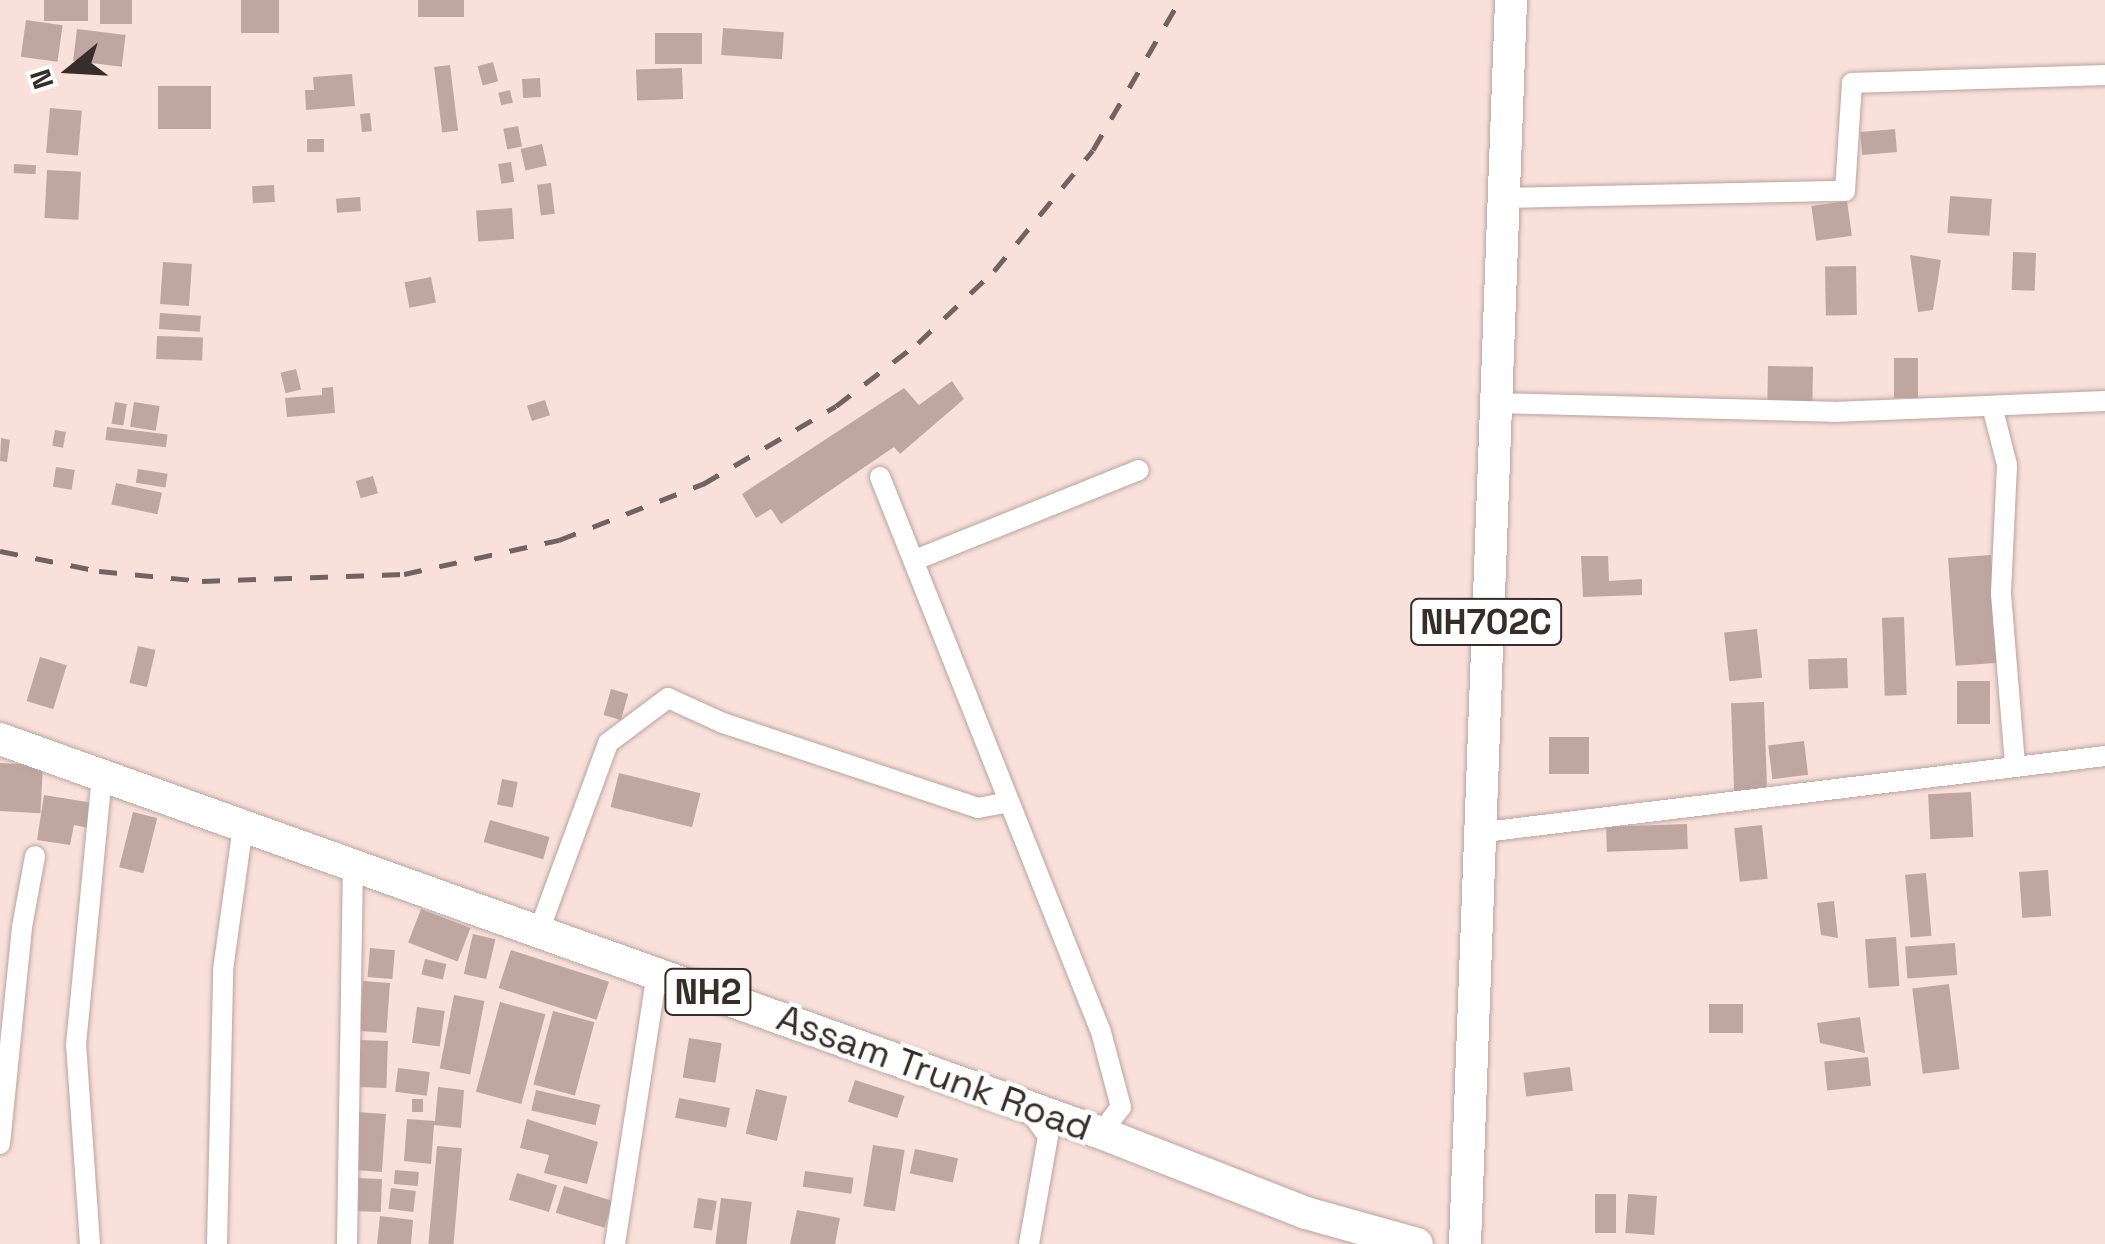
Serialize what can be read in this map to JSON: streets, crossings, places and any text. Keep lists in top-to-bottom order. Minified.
{"streets":{"highway":["NH702C","NH2","Assam Trunk Road"]},"north":"left"}
